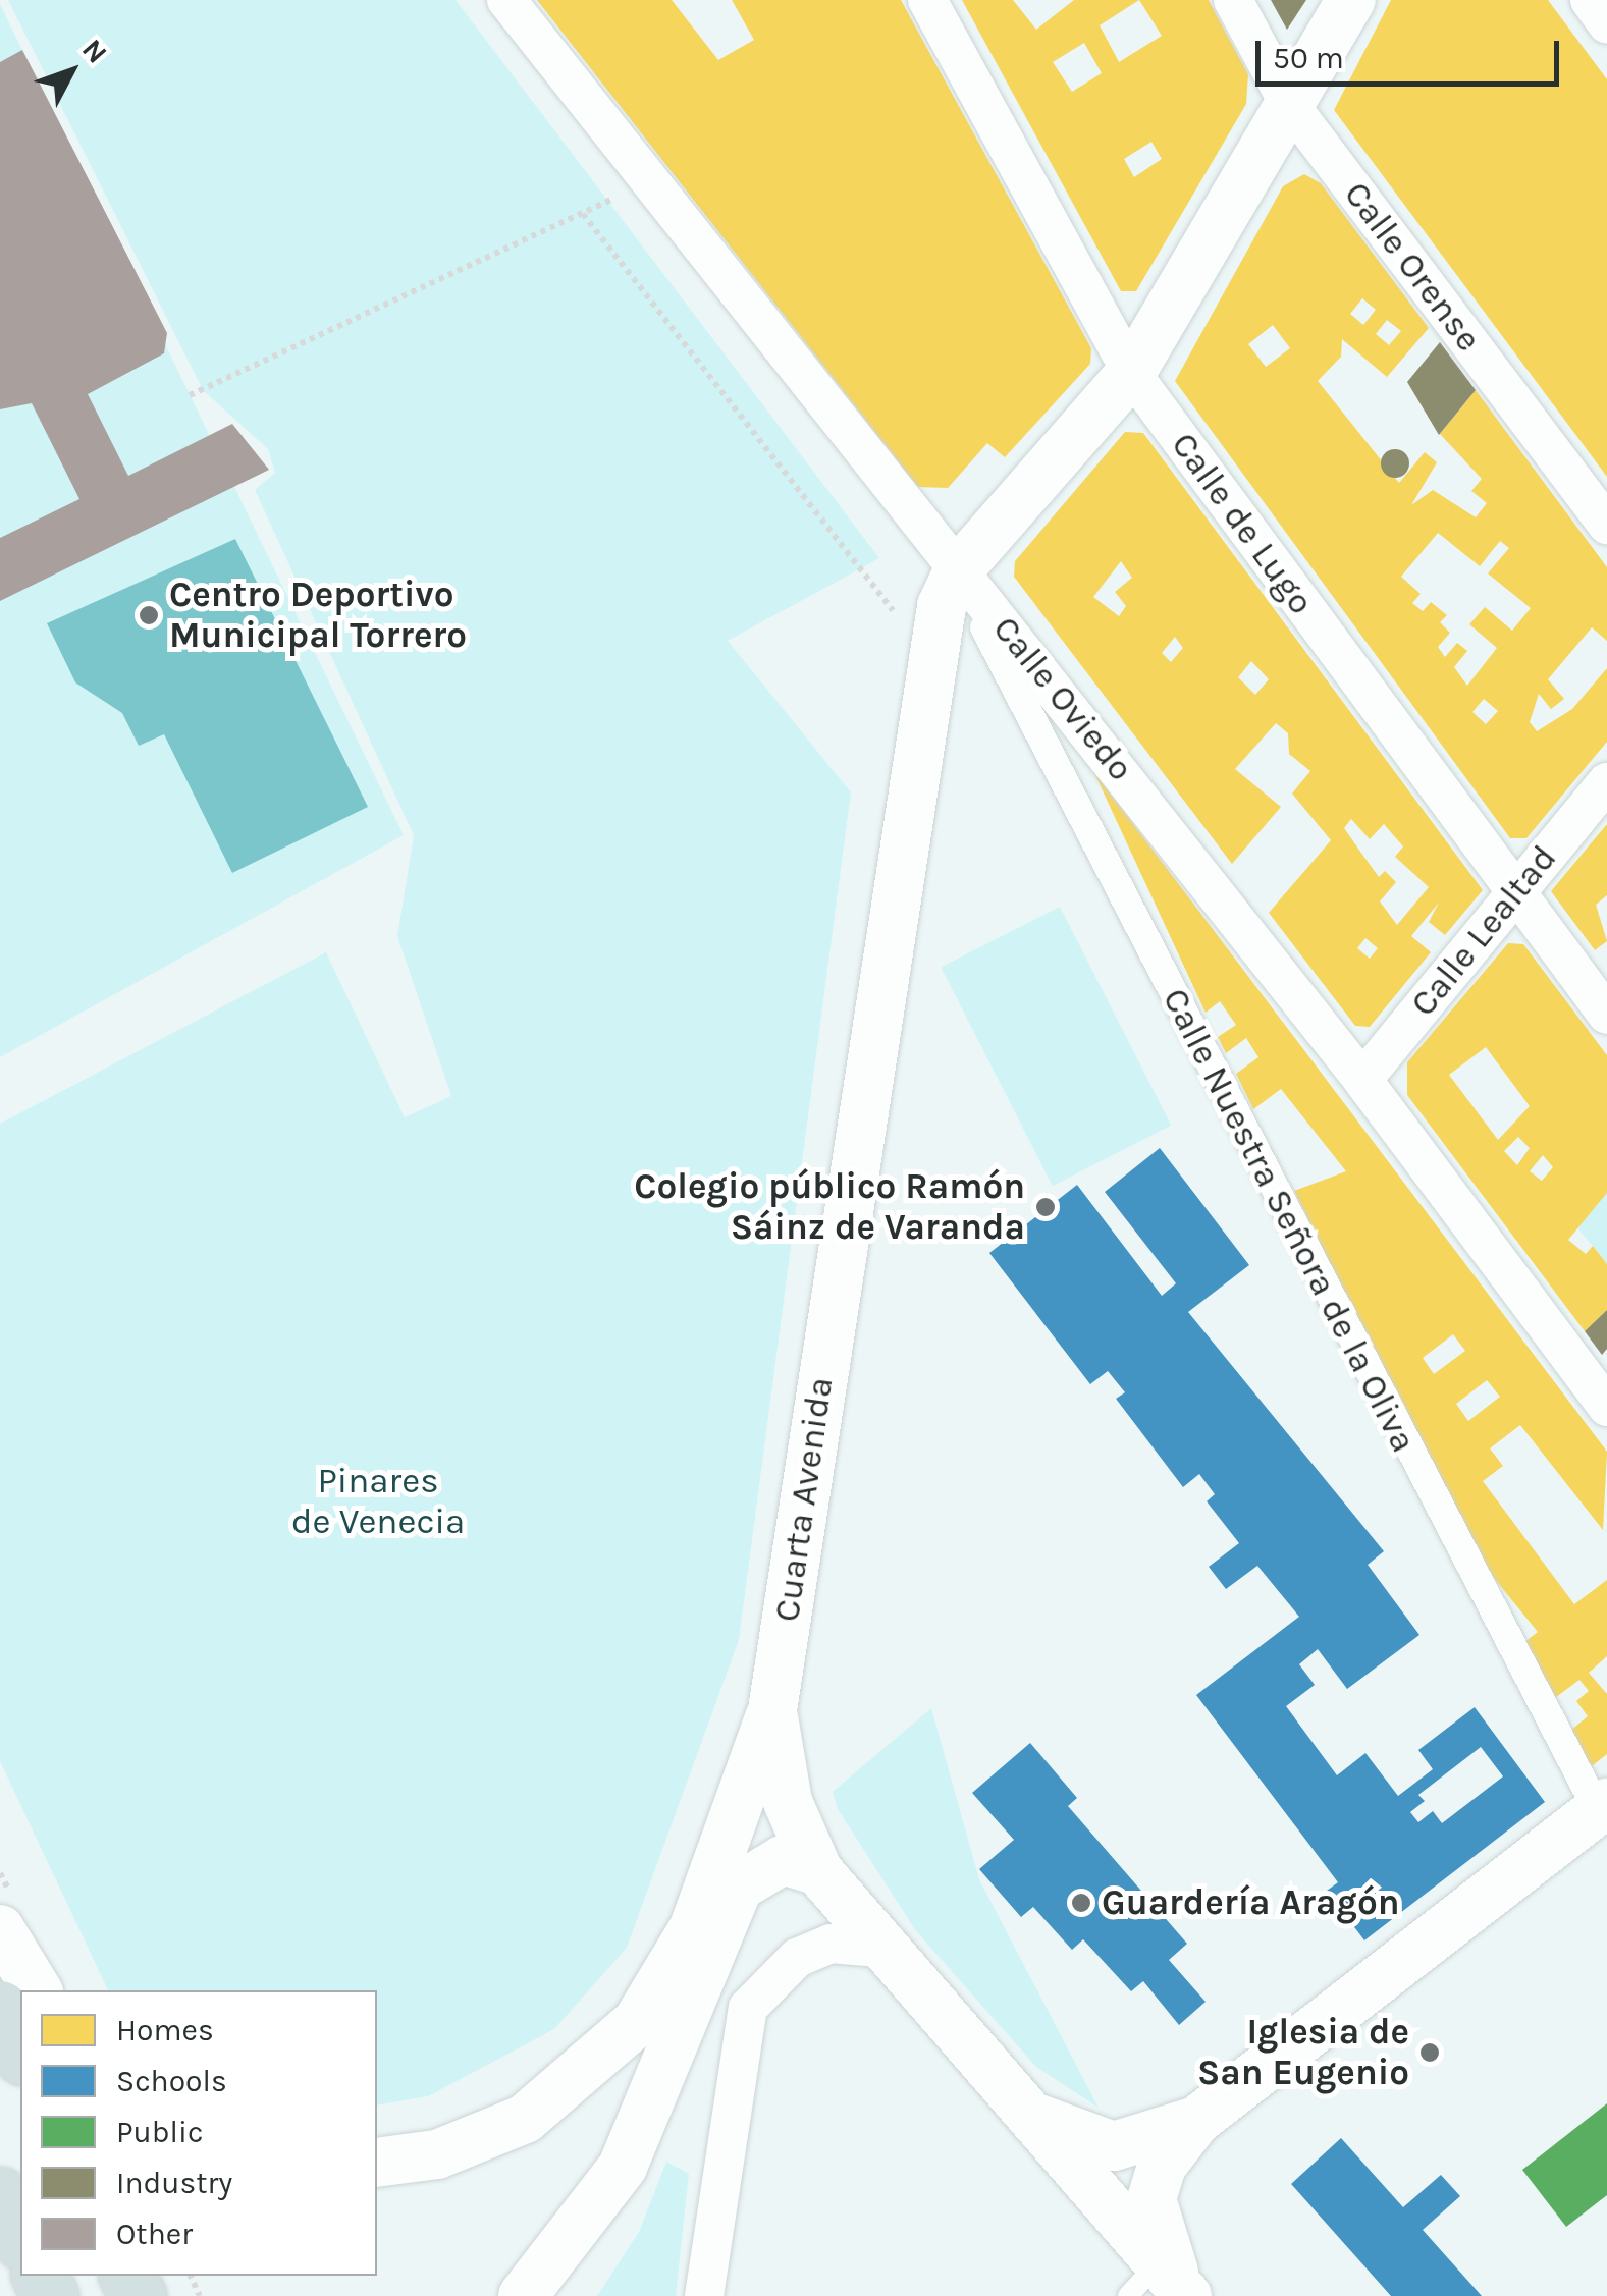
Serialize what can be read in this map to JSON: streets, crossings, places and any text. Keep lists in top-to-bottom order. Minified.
{"streets":{"street":["Calle Orense","Calle de Lugo","Calle Oviedo","Calle Lealtad","Calle Nuestra Señora de la Oliva","Cuarta Avenida"]},"crossings":[["Calle de Lugo","Calle Lealtad"],["Calle Oviedo","Calle Lealtad"],["Calle Oviedo","Cuarta Avenida"]],"parks":["Pinares de Venecia"],"places":["Centro Deportivo Municipal Torrero","Colegio público Ramón Sáinz de Varanda","Guardería Aragón","Iglesia de San Eugenio"],"legend":["Homes","Schools","Public","Industry","Other"],"scale_bar":"50 m","north":"top right"}
